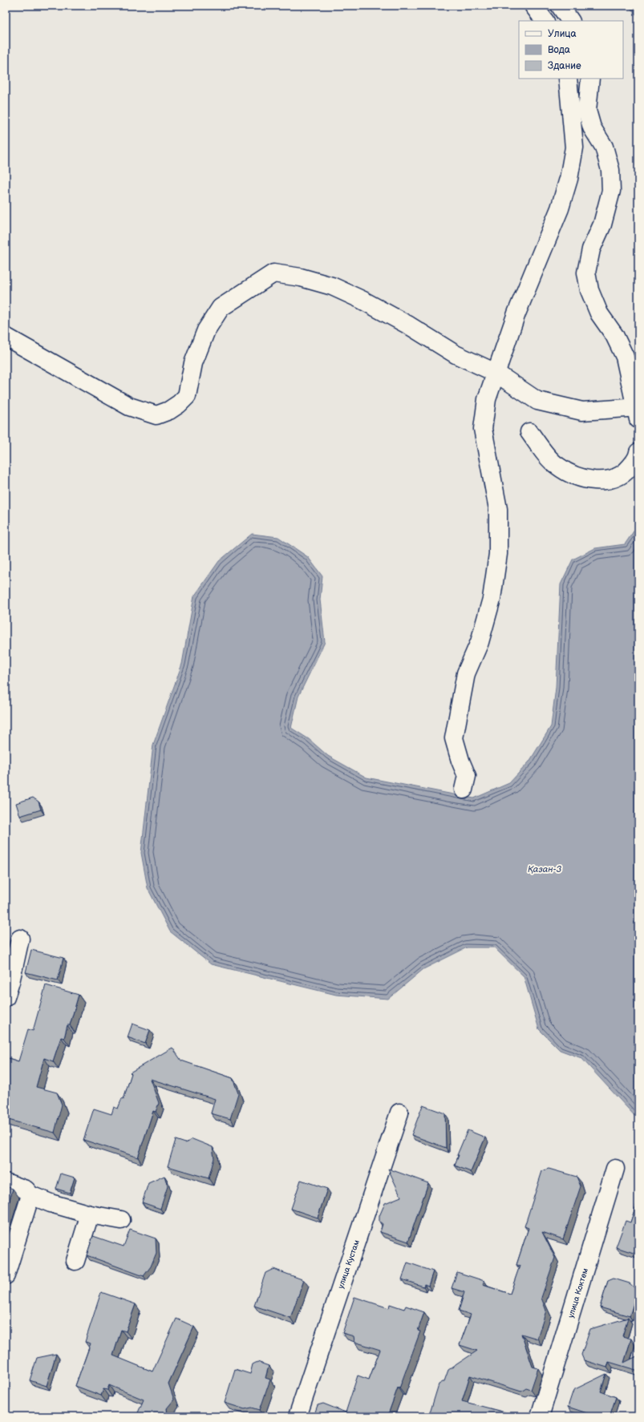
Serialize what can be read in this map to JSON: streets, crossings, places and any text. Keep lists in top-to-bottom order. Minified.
{"streets":{"street":["улица Кустам","улица Коктем"]},"water":["Қазан-3"],"legend":["Улица","Вода","Здание"]}
